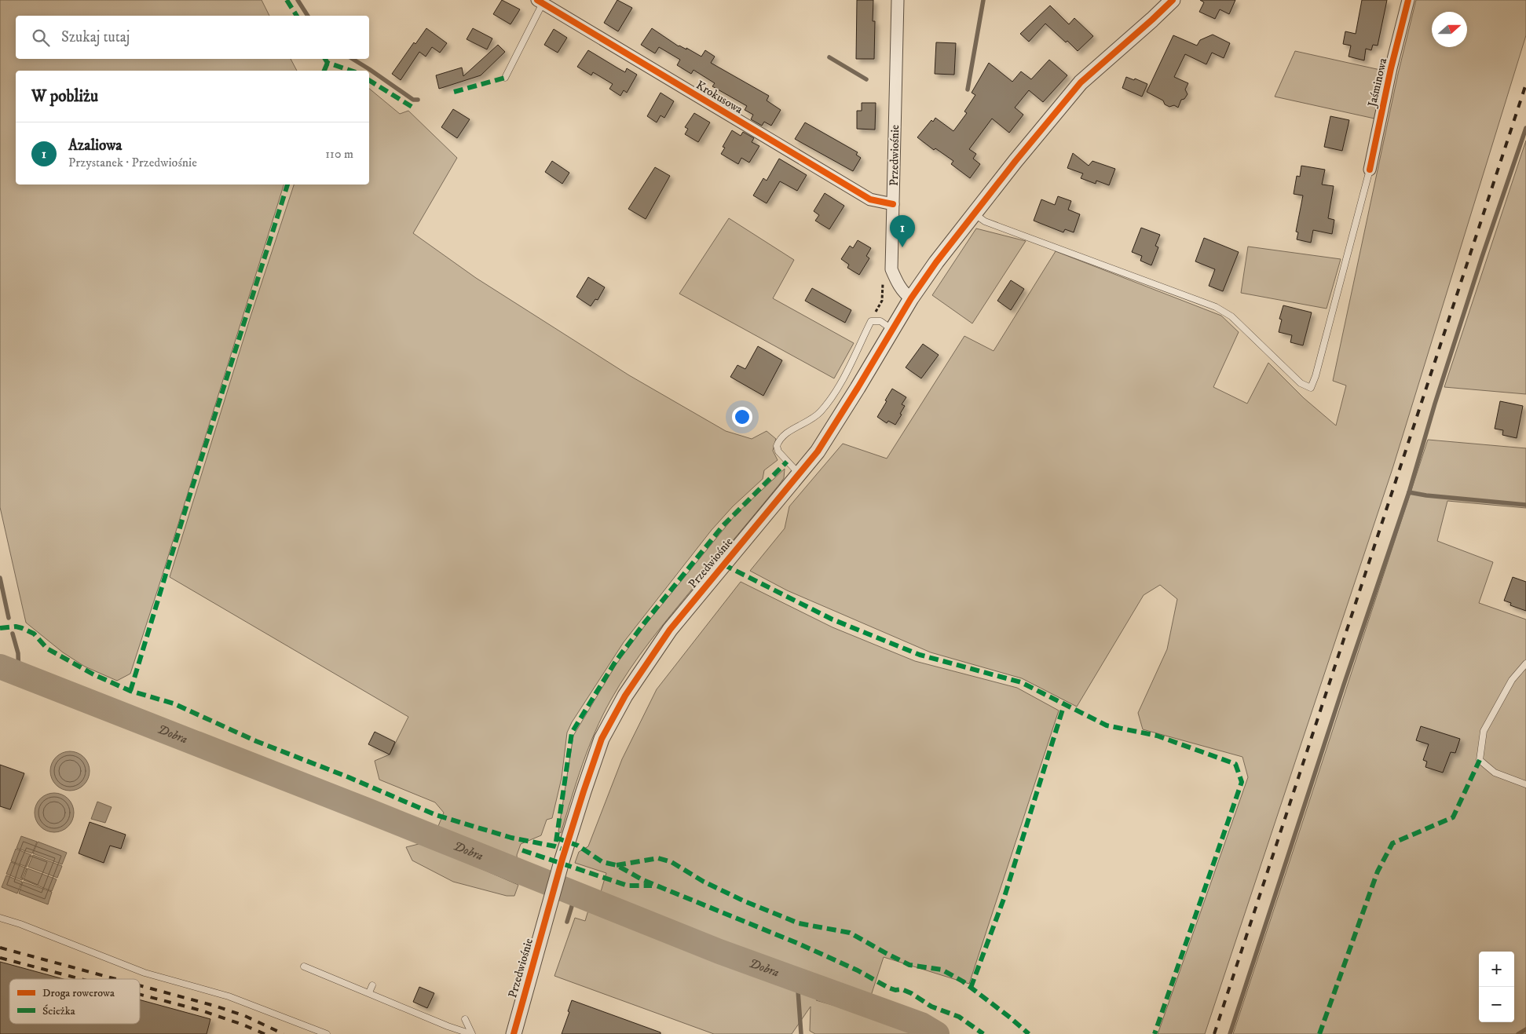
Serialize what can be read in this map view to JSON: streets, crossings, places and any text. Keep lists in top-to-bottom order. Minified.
{"streets":{"street":["Jaśminowa","Krokusowa","Przedwiośnie"]},"crossings":[["Krokusowa","Przedwiośnie"]],"water":["Dobra"],"legend":["Droga rowerowa","Ścieżka"],"north":"right","page":{"search":"Szukaj tutaj","heading":"W pobliżu","list":[{"mark":"1","name":"Azaliowa","note":"Przystanek · Przedwiośnie","value":"110 m"}],"pins":"1","map_buttons":["+","−"]}}
